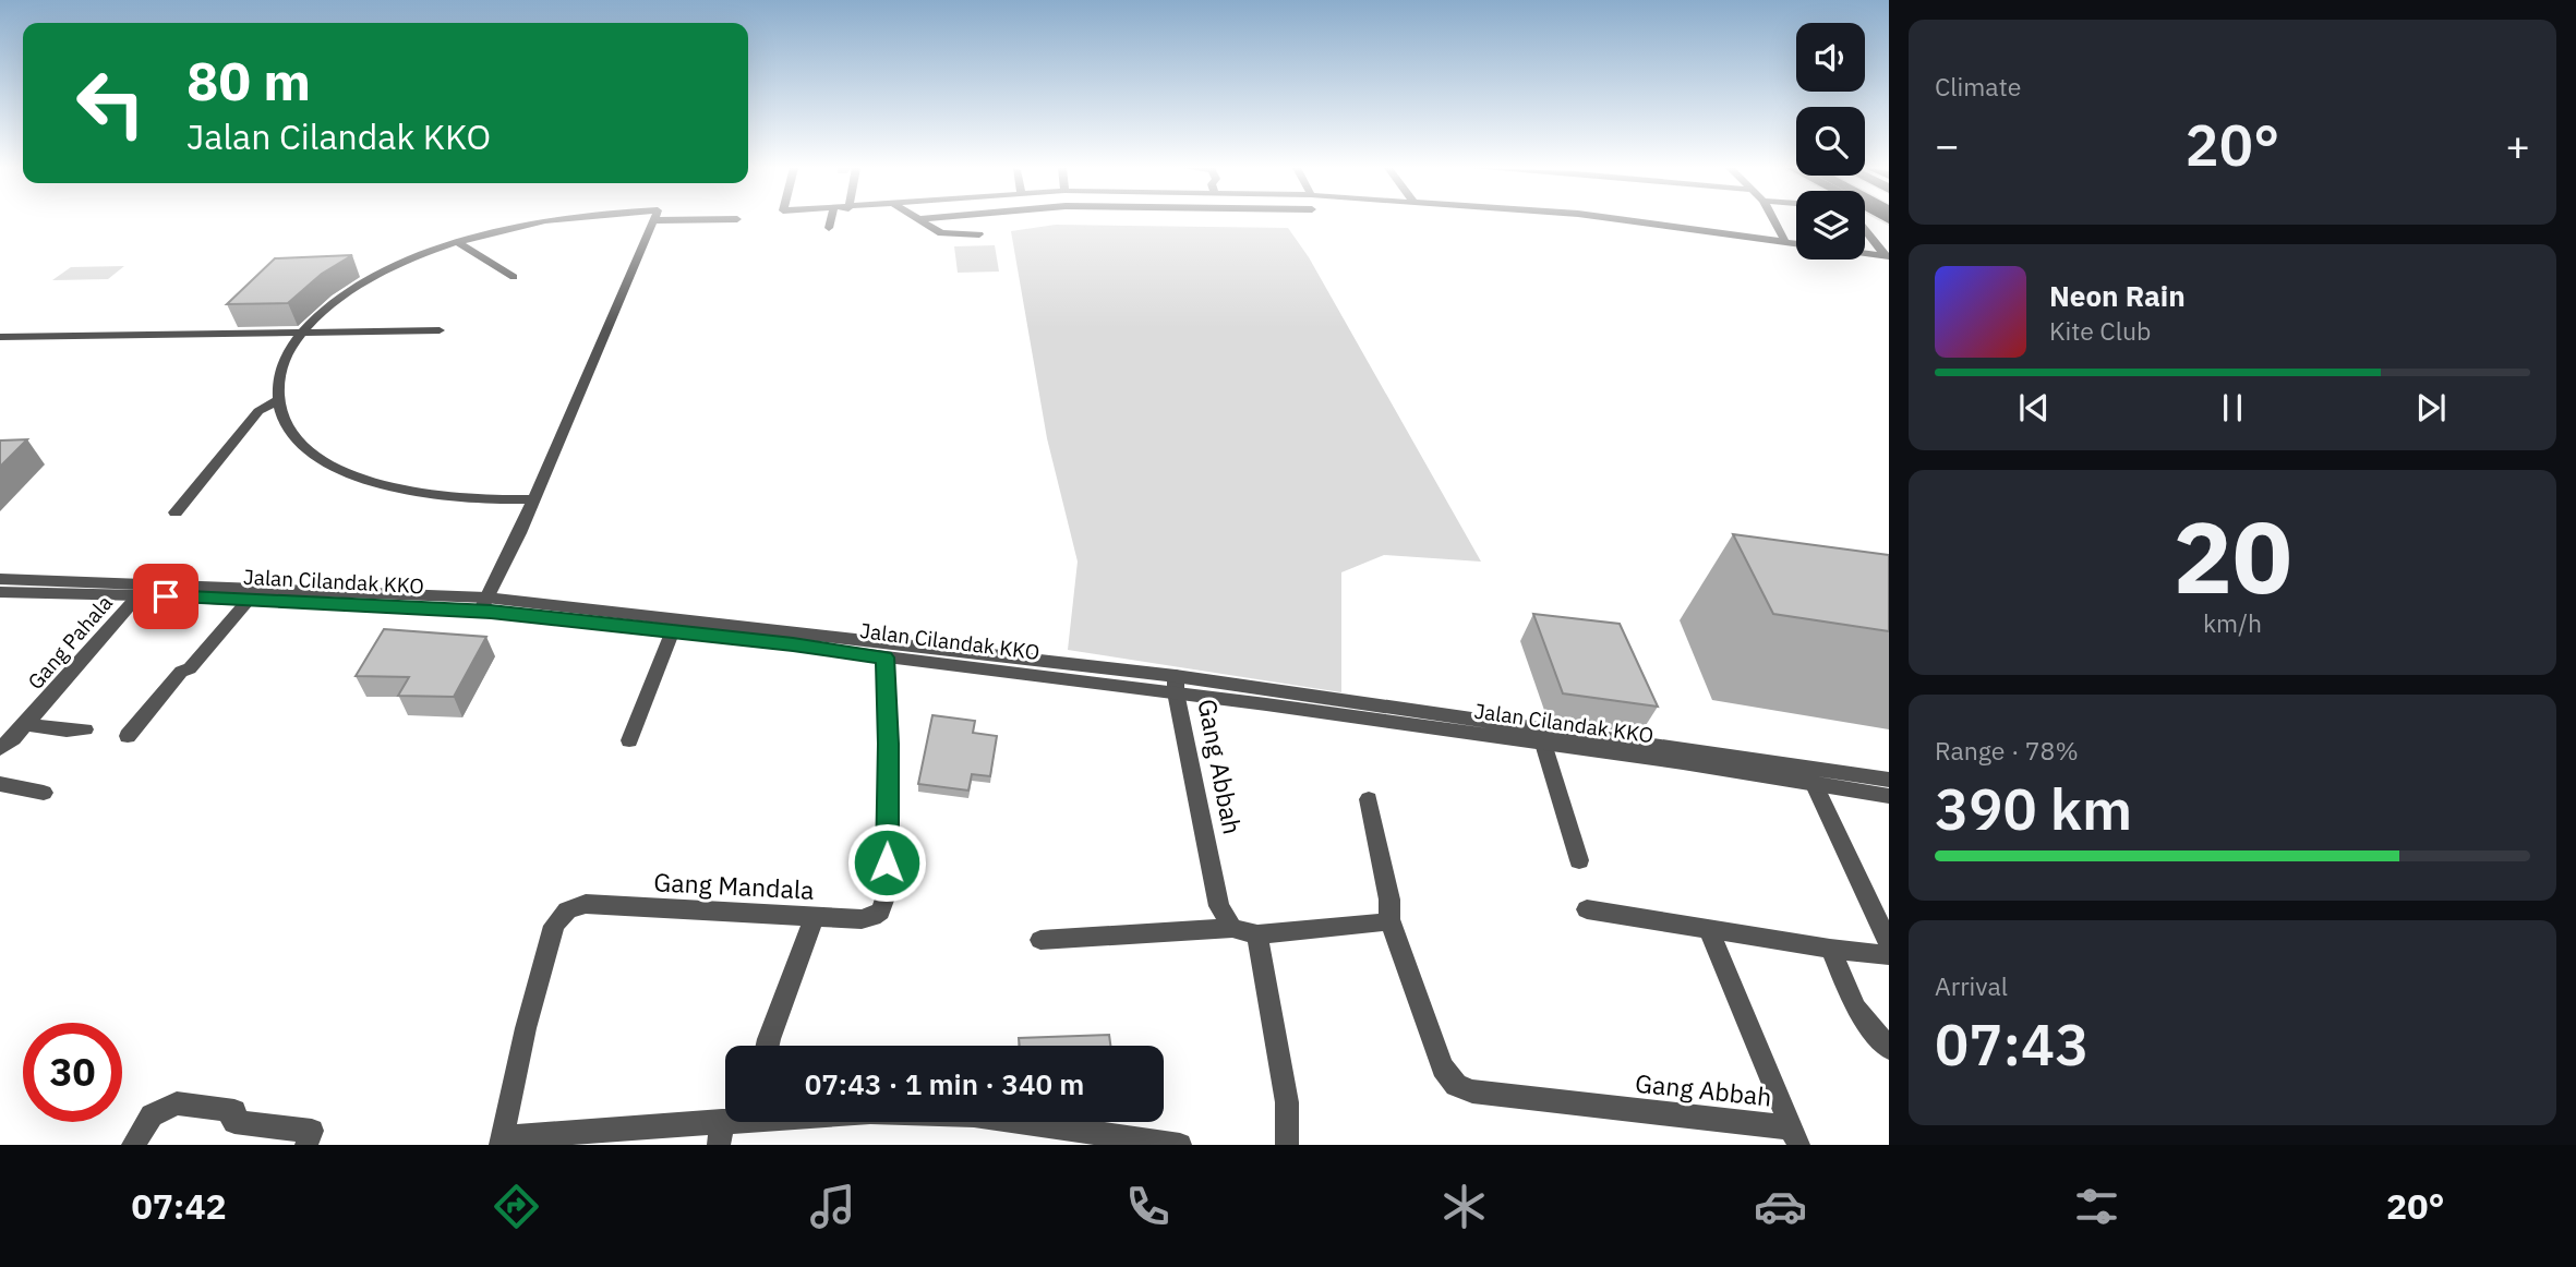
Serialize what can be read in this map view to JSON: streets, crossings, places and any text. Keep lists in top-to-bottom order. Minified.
{"streets":{"street":["Jalan Cilandak KKO","Gang Pahala","Gang Abbah","Gang Mandala"]},"crossings":[["Jalan Cilandak KKO","Gang Pahala"],["Jalan Cilandak KKO","Gang Abbah"],["Jalan Cilandak KKO","Gang Mandala"]],"page":{"tile":["Climate",["20","km/h"],["Range · 78%","390 km"],["Arrival","07:43"]],"turn":["80 m","Jalan Cilandak KKO"],"heat":["−","20°","+"],"song":["Neon Rain","Kite Club"],"limit":"30","trip":"07:43 · 1 min · 340 m","tabs":["07:42","20°"]}}
